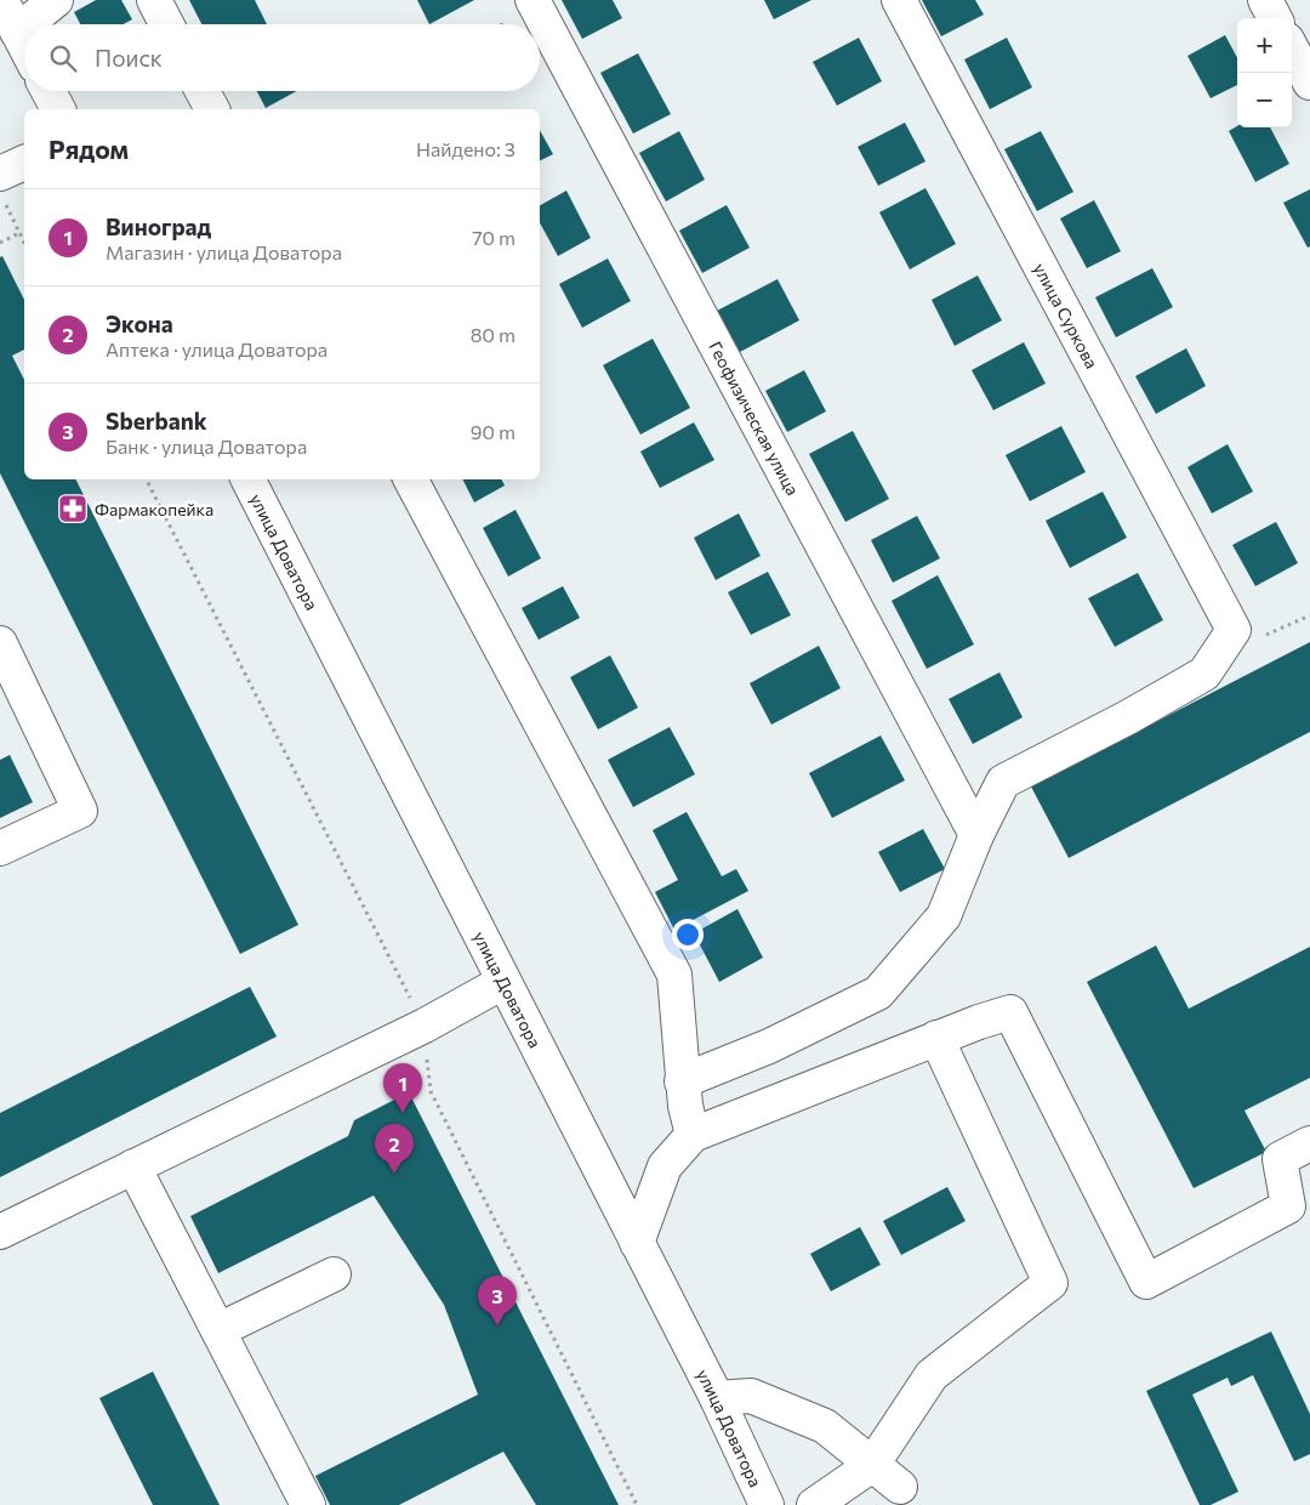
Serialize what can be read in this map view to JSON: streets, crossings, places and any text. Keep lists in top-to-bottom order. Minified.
{"streets":{"street":["улица Суркова","Геофизическая улица","улица Доватора"]},"places":{"pharmacy":["Фармакопейка"]},"page":{"map_buttons":["+","−"],"search":"Поиск","heading":["Рядом","Найдено: 3"],"list":[{"mark":"1","name":"Виноград","note":"Магазин · улица Доватора","value":"70 m"},{"mark":"2","name":"Экона","note":"Аптека · улица Доватора","value":"80 m"},{"mark":"3","name":"Sberbank","note":"Банк · улица Доватора","value":"90 m"}],"pins":["1","2","3"]}}
